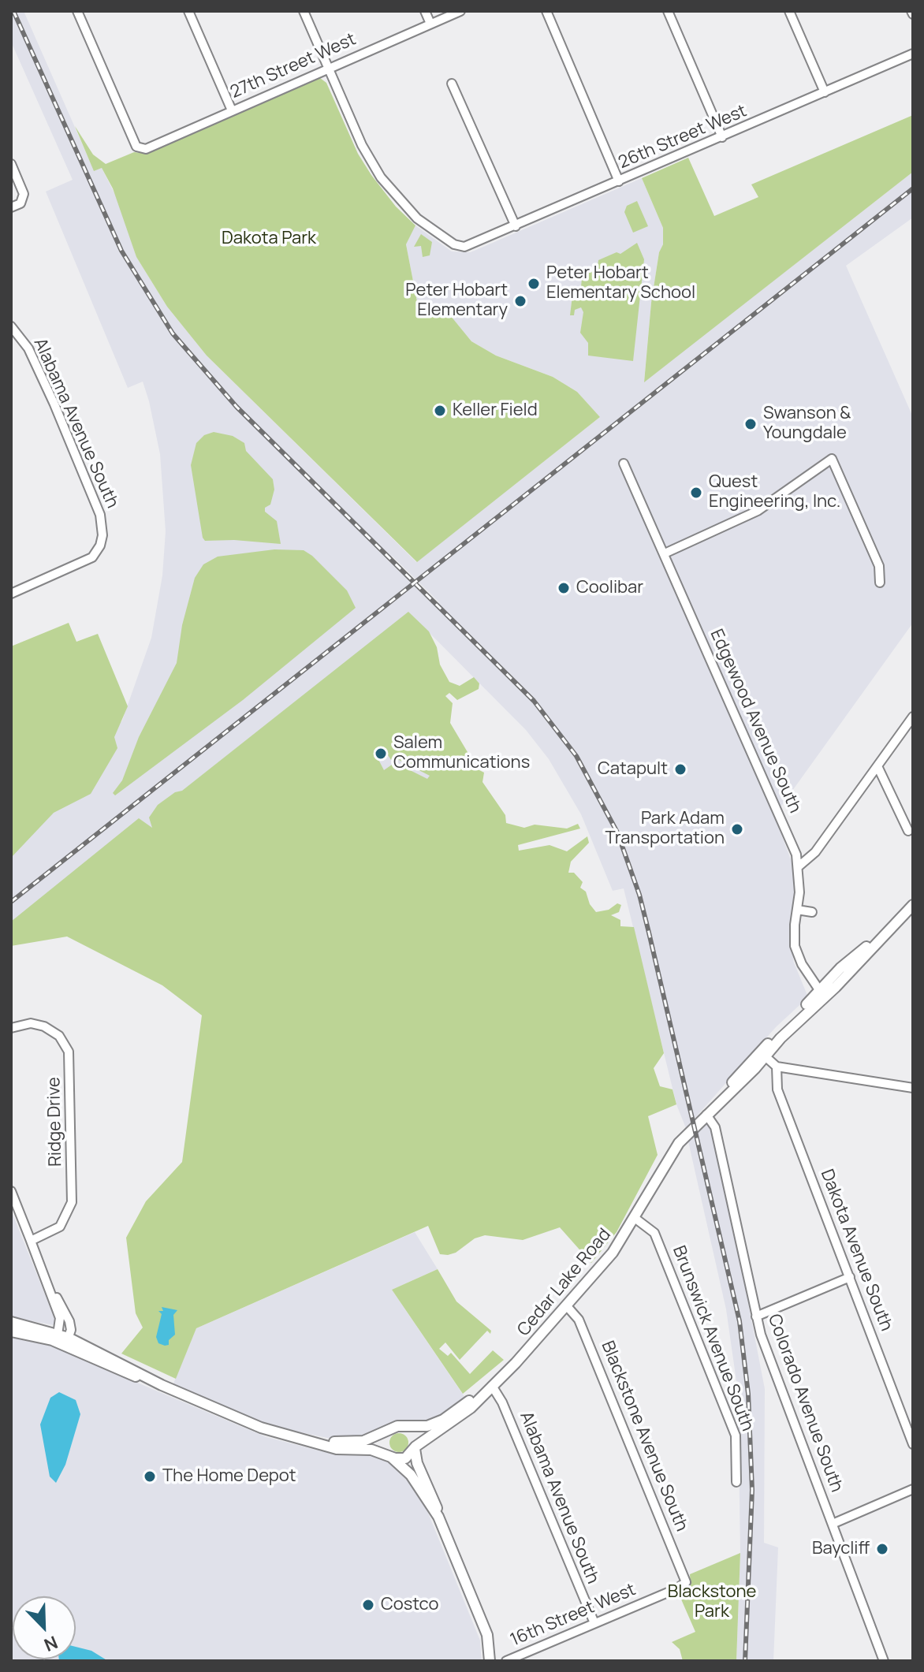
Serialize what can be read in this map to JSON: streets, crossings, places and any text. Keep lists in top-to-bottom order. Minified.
{"streets":{"street":["27th Street West","26th Street West","Alabama Avenue South","Edgewood Avenue South","Ridge Drive","Dakota Avenue South","Cedar Lake Road","Brunswick Avenue South","Colorado Avenue South","Blackstone Avenue South","16th Street West"]},"crossings":[["27th Street West","26th Street West"],["Alabama Avenue South","Cedar Lake Road"],["Alabama Avenue South","16th Street West"],["Edgewood Avenue South","Cedar Lake Road"],["Cedar Lake Road","Brunswick Avenue South"],["Cedar Lake Road","Colorado Avenue South"],["Cedar Lake Road","Blackstone Avenue South"],["Blackstone Avenue South","16th Street West"]],"parks":["Dakota Park","Blackstone Park"],"places":["Peter Hobart Elementary School","Peter Hobart Elementary","Keller Field","Swanson & Youngdale","Quest Engineering, Inc.","Coolibar","Salem Communications","Catapult","Park Adam Transportation","The Home Depot","Baycliff","Costco"],"north":"bottom right"}
